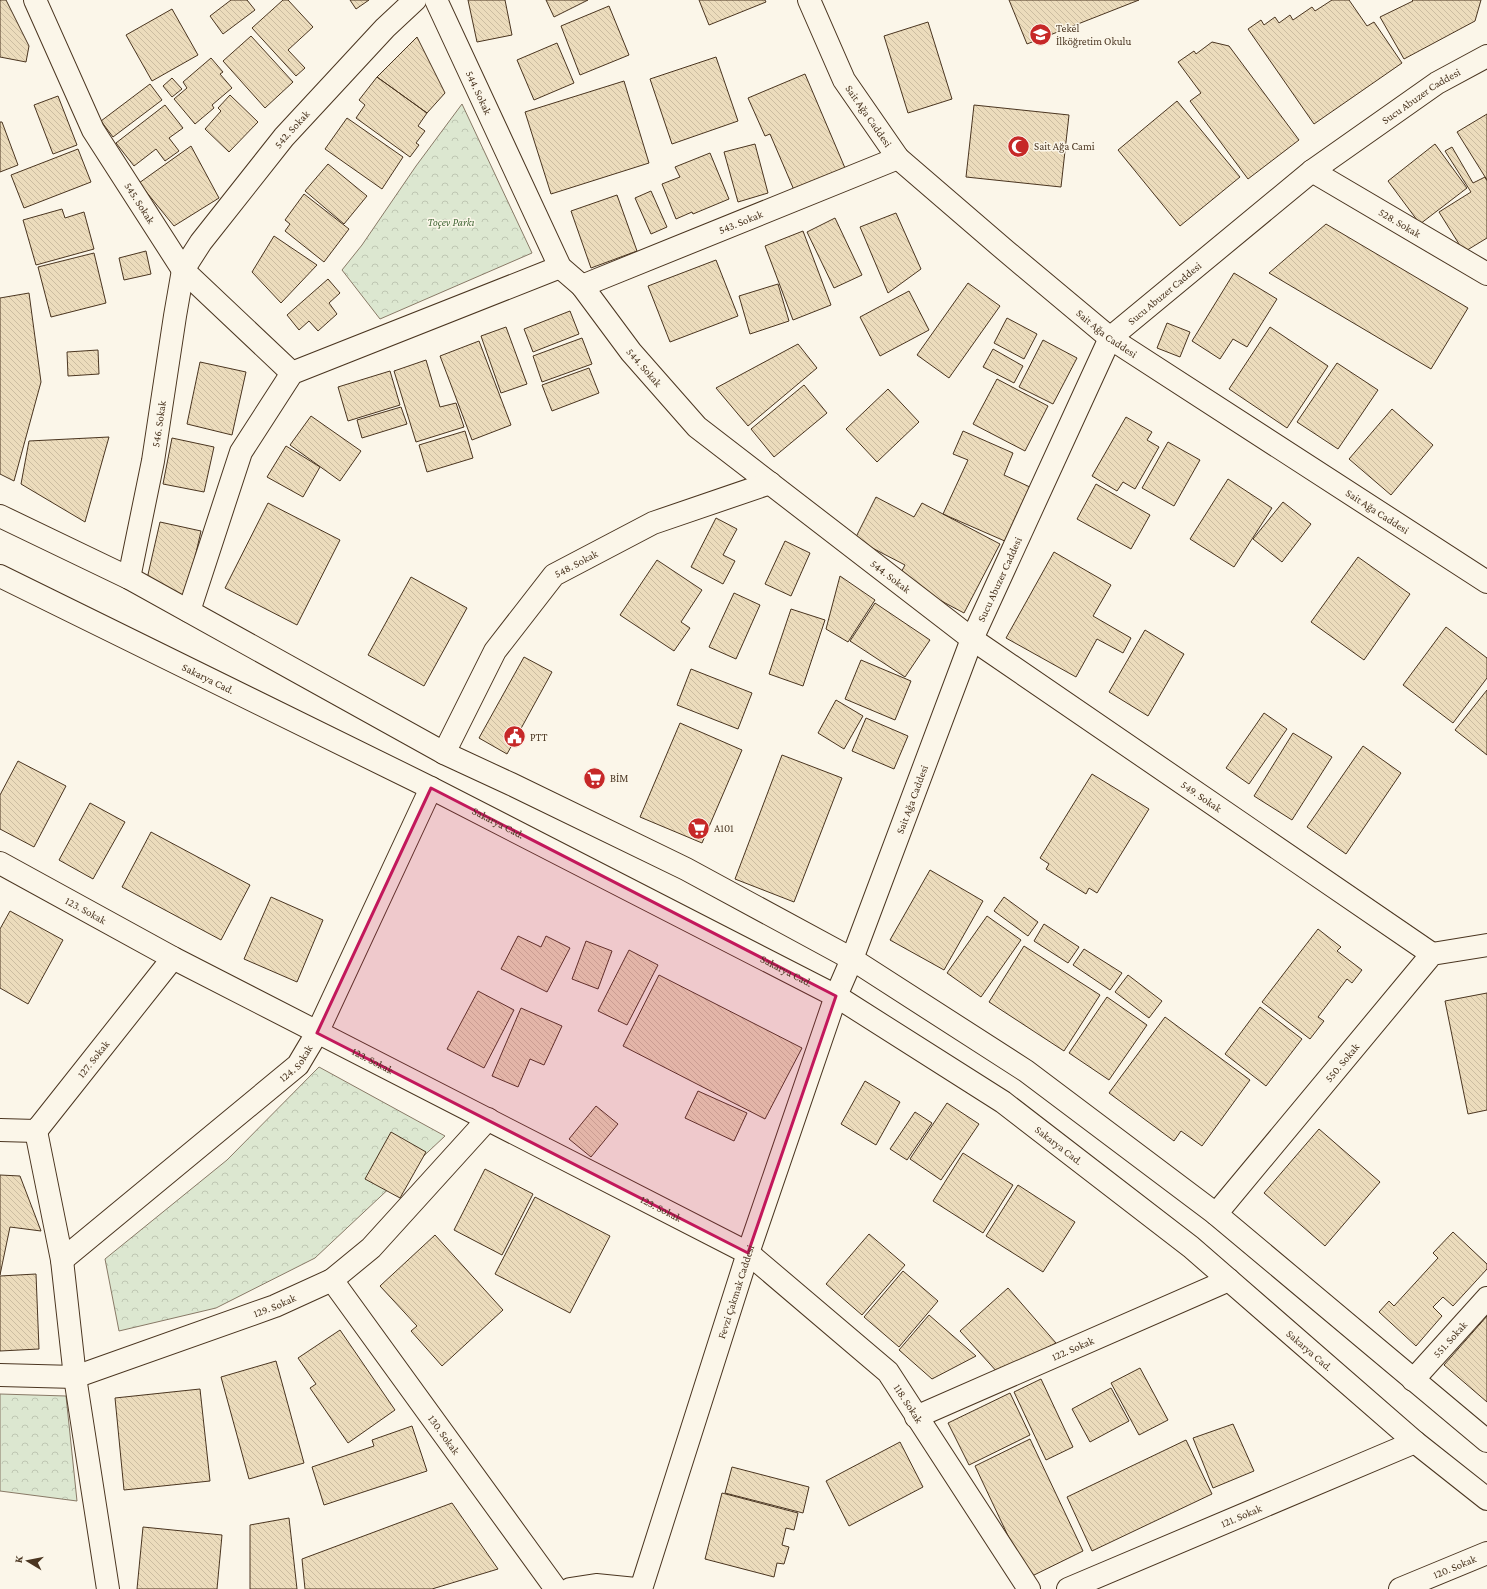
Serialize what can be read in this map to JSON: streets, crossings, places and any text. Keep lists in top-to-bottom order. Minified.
{"streets":{"street":["544. Sokak","Sucu Abuzer Caddesi","Sait Ağa Caddesi","542. Sokak","545. Sokak","543. Sokak","528. Sokak","546. Sokak","548. Sokak","Sakarya Cad.","549. Sokak","123. Sokak","127. Sokak","124. Sokak","550. Sokak","Fevzi Çakmak Caddesi","129. Sokak","551. Sokak","122. Sokak","118. Sokak","130. Sokak","121. Sokak","120. Sokak"]},"crossings":[["544. Sokak","Sucu Abuzer Caddesi"],["544. Sokak","Sait Ağa Caddesi"],["544. Sokak","543. Sokak"],["544. Sokak","548. Sokak"],["544. Sokak","549. Sokak"],["Sucu Abuzer Caddesi","Sait Ağa Caddesi"],["Sucu Abuzer Caddesi","528. Sokak"],["Sucu Abuzer Caddesi","549. Sokak"],["Sait Ağa Caddesi","543. Sokak"],["Sait Ağa Caddesi","Sakarya Cad."],["Sait Ağa Caddesi","549. Sokak"],["Sait Ağa Caddesi","Fevzi Çakmak Caddesi"],["542. Sokak","545. Sokak"],["542. Sokak","546. Sokak"],["545. Sokak","546. Sokak"],["Sakarya Cad.","124. Sokak"],["Sakarya Cad.","Fevzi Çakmak Caddesi"],["Sakarya Cad.","122. Sokak"],["Sakarya Cad.","121. Sokak"],["549. Sokak","550. Sokak"],["123. Sokak","127. Sokak"],["123. Sokak","124. Sokak"],["123. Sokak","Fevzi Çakmak Caddesi"],["123. Sokak","129. Sokak"],["123. Sokak","118. Sokak"],["Fevzi Çakmak Caddesi","118. Sokak"],["129. Sokak","130. Sokak"],["122. Sokak","118. Sokak"]],"parks":["Toçev Parkı"],"places":{"school or university":["Tekel İlköğretim Okulu"],"mosque":["Sait Ağa Cami"],"public building":["PTT"],"supermarket":["BİM","A101"]},"north":"left"}
